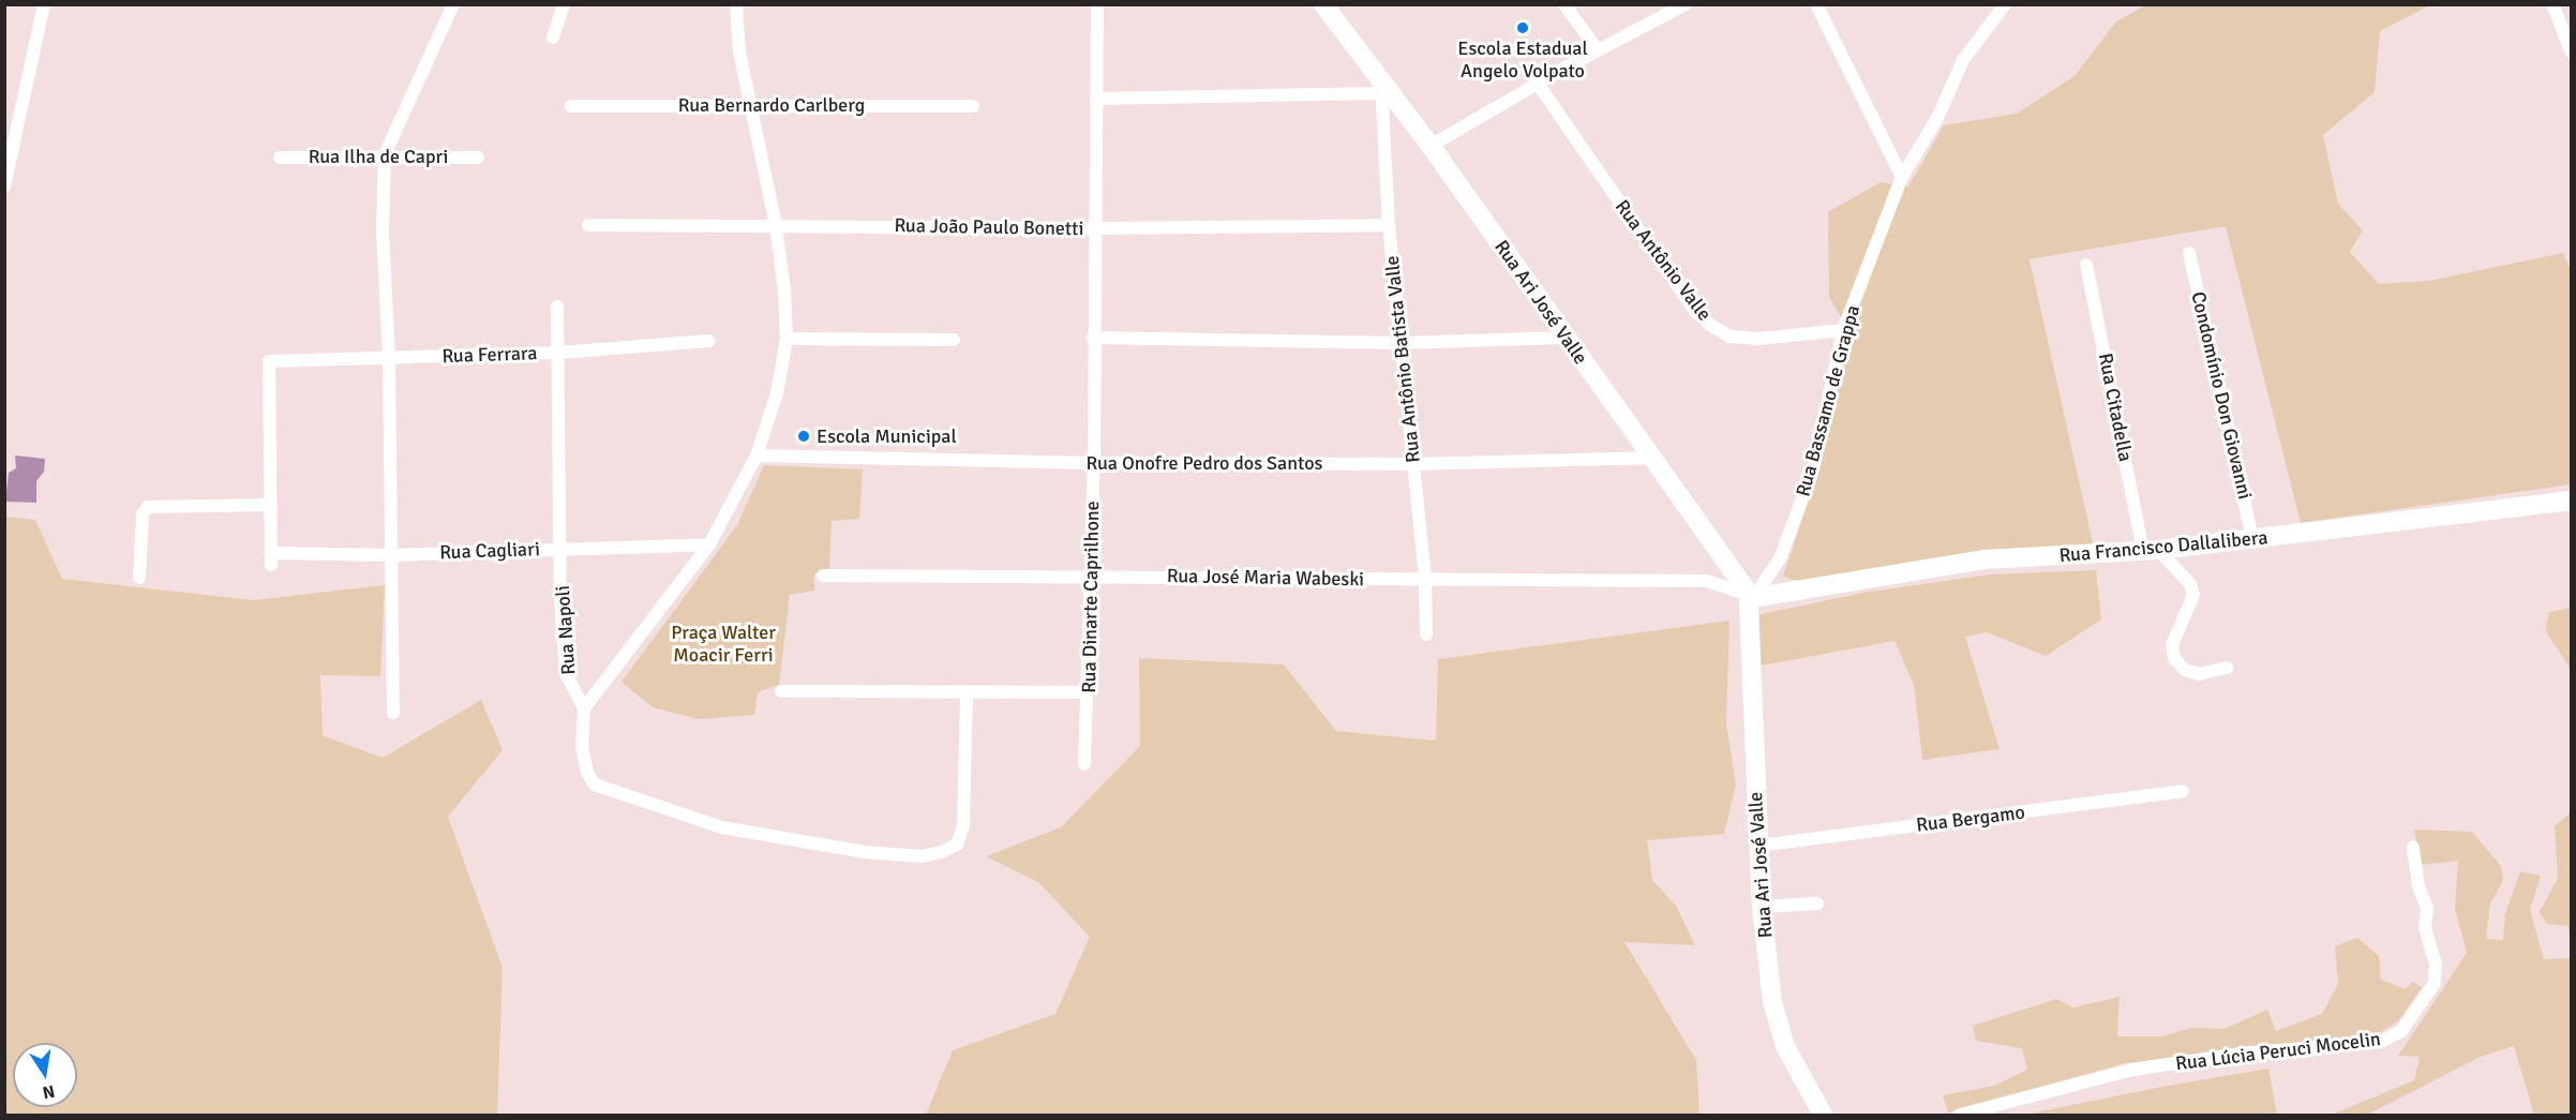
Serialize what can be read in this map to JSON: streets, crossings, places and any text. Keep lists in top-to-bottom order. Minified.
{"streets":{"street":["Rua Bernardo Carlberg","Rua Ilha de Capri","Rua João Paulo Bonetti","Rua Antônio Valle","Rua Ari José Valle","Rua Ferrara","Rua Antônio Batista Valle","Condomínio Don Giovanni","Rua Bassamo de Grappa","Rua Citadella","Rua Onofre Pedro dos Santos","Rua Francisco Dallalibera","Rua Cagliari","Rua José Maria Wabeski","Rua Dinarte Caprilhone","Rua Napoli","Rua Bergamo","Rua Lúcia Peruci Mocelin"]},"crossings":[["Rua João Paulo Bonetti","Rua Antônio Batista Valle"],["Rua João Paulo Bonetti","Rua Dinarte Caprilhone"],["Rua Antônio Valle","Rua Bassamo de Grappa"],["Rua Ari José Valle","Rua Antônio Batista Valle"],["Rua Ari José Valle","Rua Bassamo de Grappa"],["Rua Ari José Valle","Rua Onofre Pedro dos Santos"],["Rua Ari José Valle","Rua Francisco Dallalibera"],["Rua Ari José Valle","Rua José Maria Wabeski"],["Rua Ari José Valle","Rua Bergamo"],["Rua Ferrara","Rua Cagliari"],["Rua Ferrara","Rua Napoli"],["Rua Antônio Batista Valle","Rua Onofre Pedro dos Santos"],["Rua Antônio Batista Valle","Rua José Maria Wabeski"],["Condomínio Don Giovanni","Rua Francisco Dallalibera"],["Rua Bassamo de Grappa","Rua Francisco Dallalibera"],["Rua Bassamo de Grappa","Rua José Maria Wabeski"],["Rua Citadella","Rua Francisco Dallalibera"],["Rua Onofre Pedro dos Santos","Rua Dinarte Caprilhone"],["Rua Francisco Dallalibera","Rua José Maria Wabeski"],["Rua Cagliari","Rua Napoli"],["Rua José Maria Wabeski","Rua Dinarte Caprilhone"]],"parks":["Praça Walter Moacir Ferri"],"places":["Escola Estadual Angelo Volpato","Escola Municipal"],"north":"bottom"}
